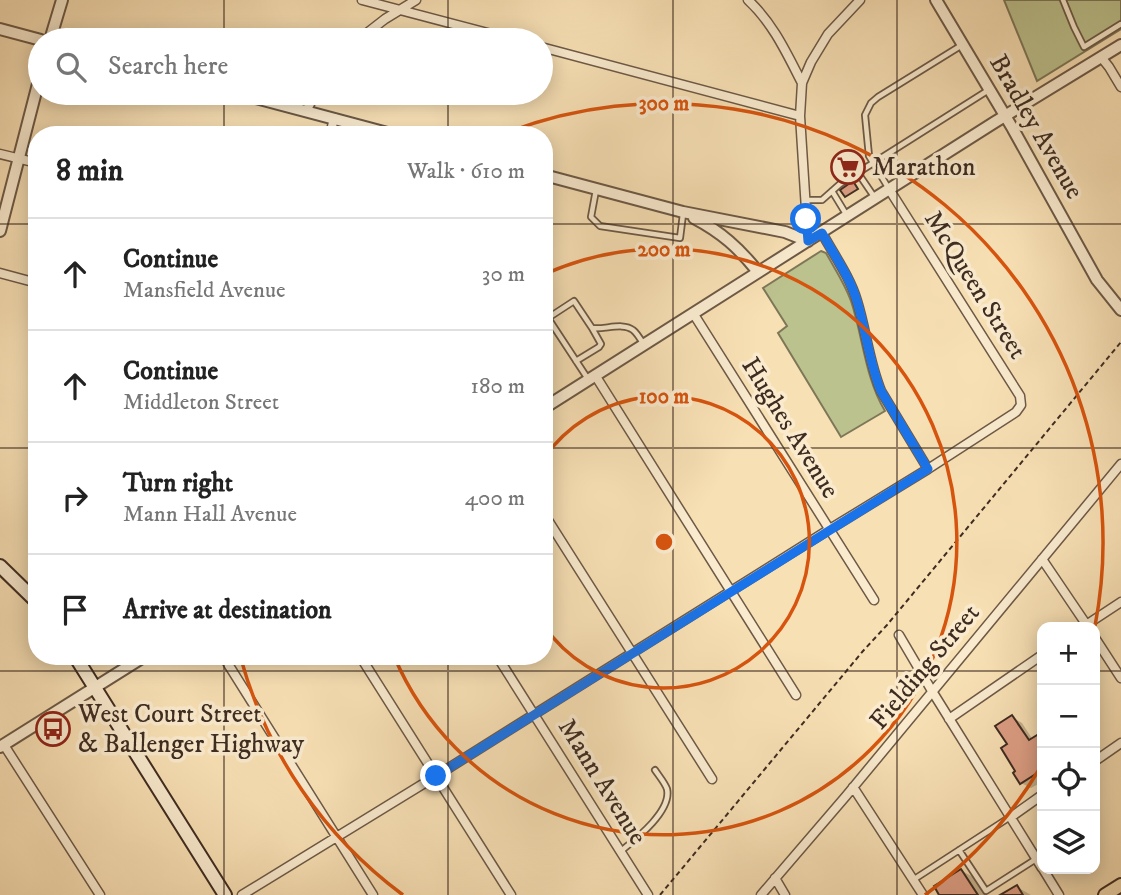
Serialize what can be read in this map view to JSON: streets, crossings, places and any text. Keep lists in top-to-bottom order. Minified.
{"streets":{"street":["Bradley Avenue","McQueen Street","Hughes Avenue","Fielding Street","Mann Avenue"]},"places":{"supermarket":["Marathon"],"bus stop":["West Court Street & Ballenger Highway"]},"page":{"search":"Search here","heading":["8 min","Walk · 610 m"],"list":[["Continue","Mansfield Avenue","30 m"],["Continue","Middleton Street","180 m"],["Turn right","Mann Hall Avenue","400 m"],"Arrive at destination"],"map_buttons":["+","−"]},"rings":["300 m","200 m","100 m"]}
